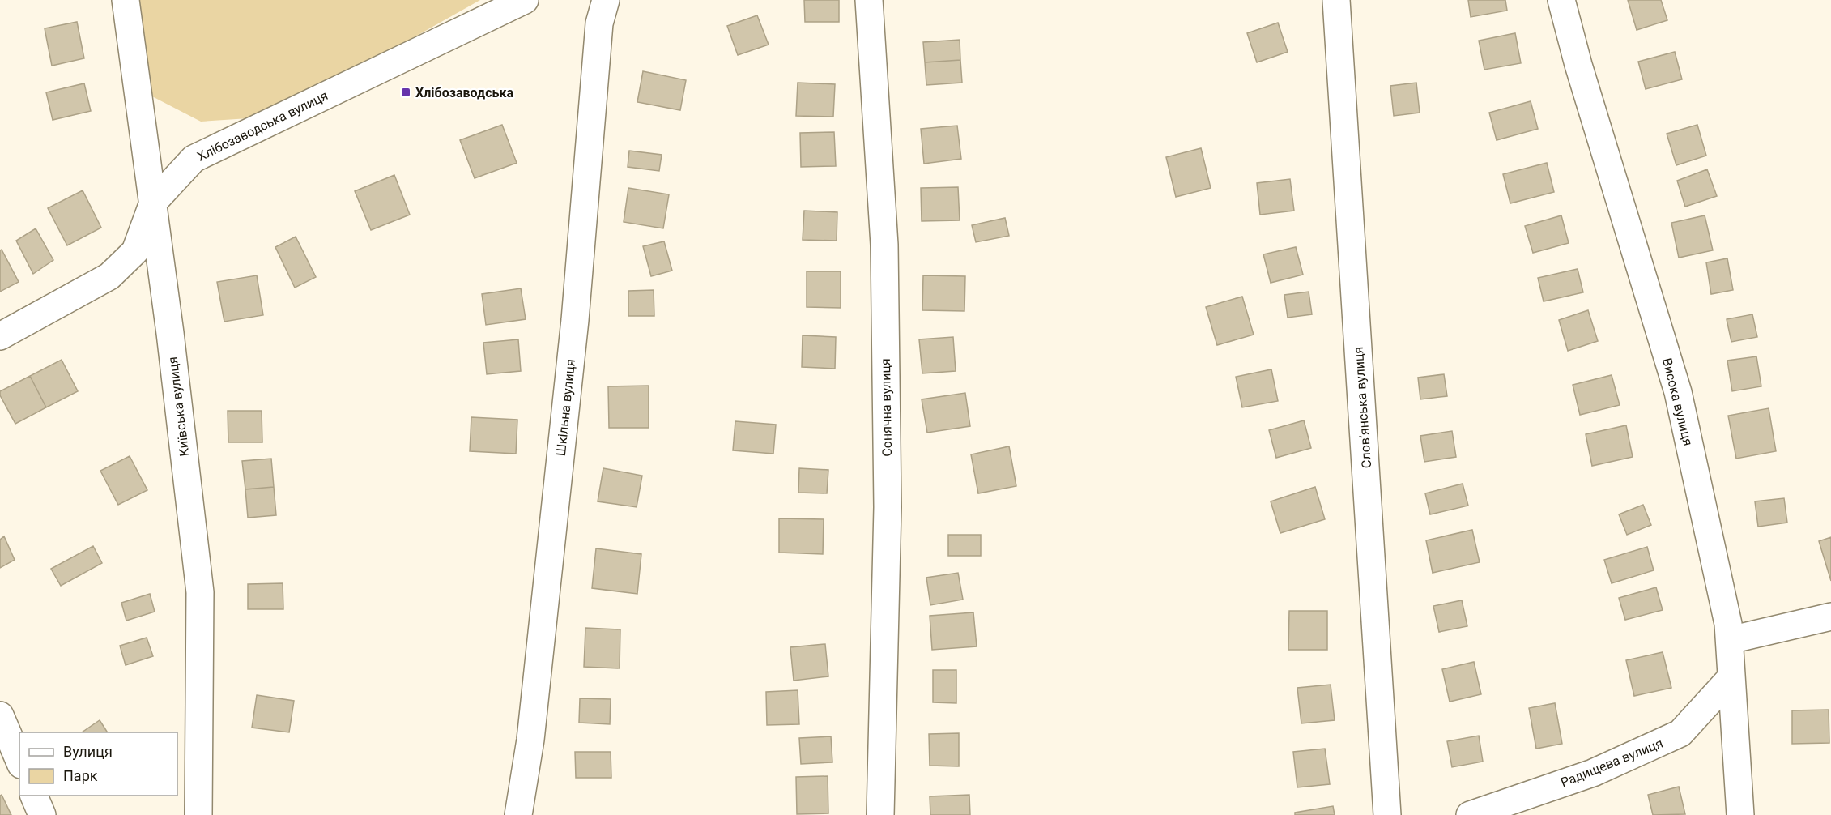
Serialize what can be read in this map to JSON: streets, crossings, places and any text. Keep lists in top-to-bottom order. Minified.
{"streets":{"street":["Хлібозаводська вулиця","Висока вулиця","Київська вулиця","Шкільна вулиця","Сонячна вулиця","Слов’янська вулиця","Радищева вулиця"]},"crossings":[["Хлібозаводська вулиця","Київська вулиця"],["Висока вулиця","Радищева вулиця"]],"places":{"transit":["Хлібозаводська"]},"legend":["Вулиця","Парк"]}
